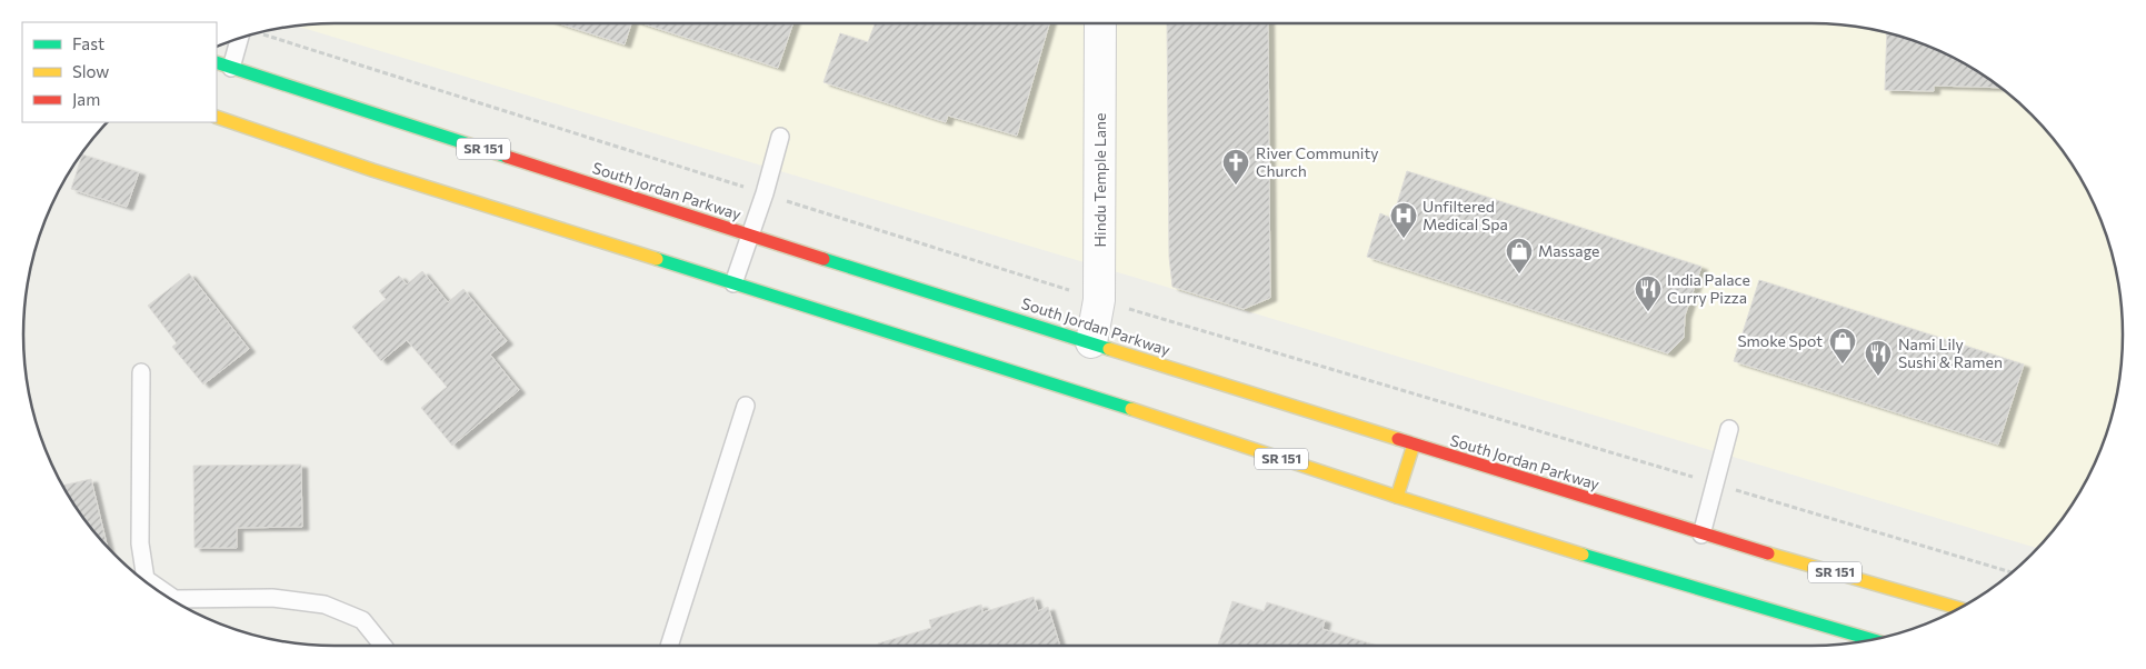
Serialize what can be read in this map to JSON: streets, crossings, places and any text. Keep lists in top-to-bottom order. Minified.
{"streets":{"main road":["SR 151","South Jordan Parkway"],"street":["Hindu Temple Lane"]},"crossings":[["Hindu Temple Lane","South Jordan Parkway"]],"places":{"church":["River Community Church"],"hospital":["Unfiltered Medical Spa"],"shop":["Massage","Smoke Spot"],"restaurant":["India Palace Curry Pizza","Nami Lily Sushi & Ramen"]},"legend":["Fast","Slow","Jam"]}
